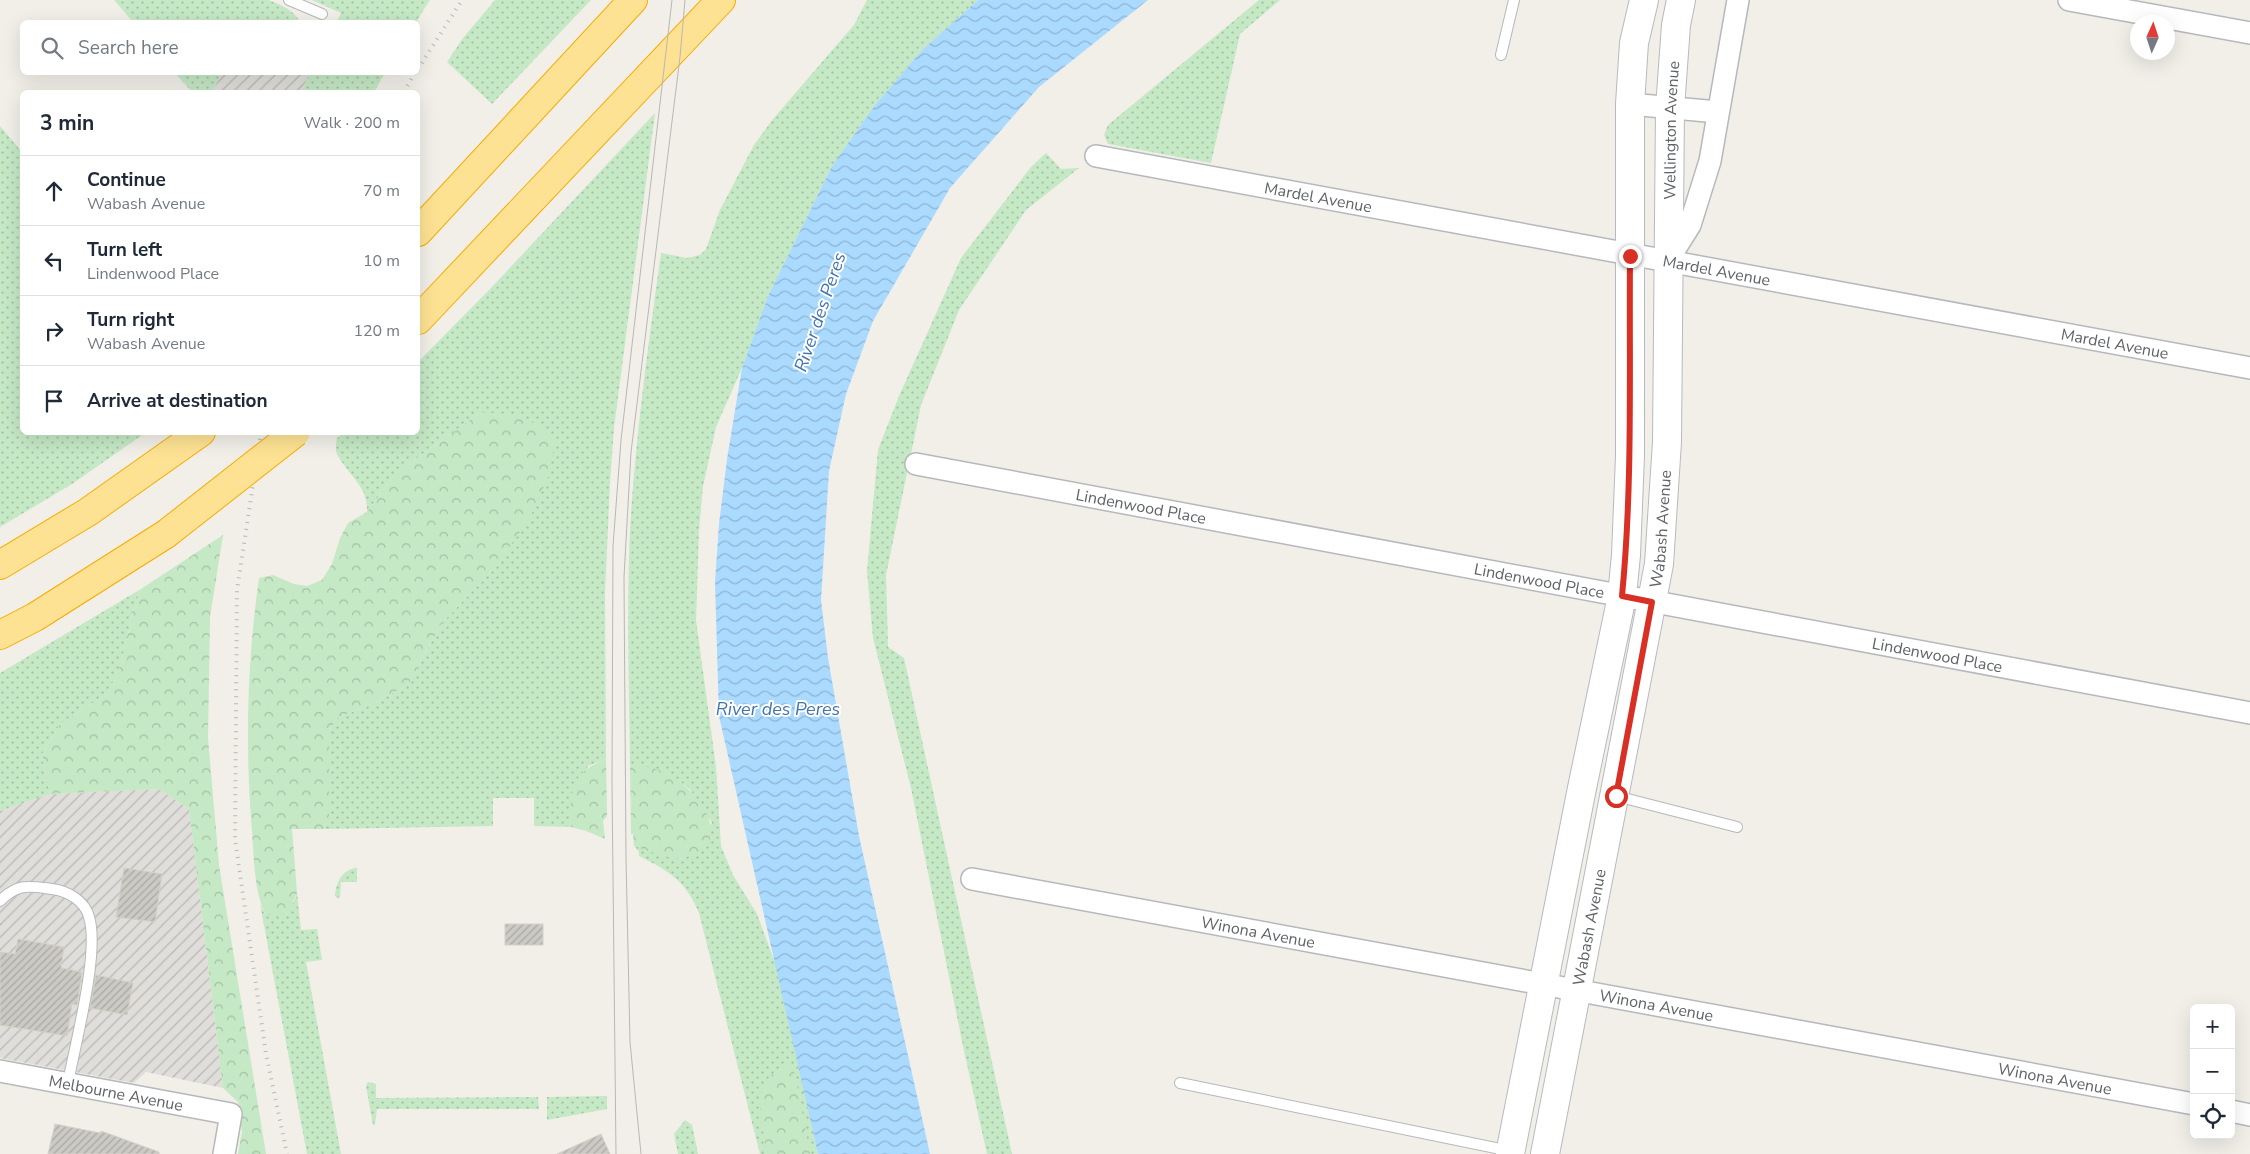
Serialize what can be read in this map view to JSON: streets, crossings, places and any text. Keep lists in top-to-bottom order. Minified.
{"streets":{"main road":["Wellington Avenue","Wabash Avenue"],"street":["Mardel Avenue","Lindenwood Place","Winona Avenue","Melbourne Avenue"]},"crossings":[["Wellington Avenue","Mardel Avenue"],["Wellington Avenue","Wabash Avenue"],["Mardel Avenue","Wabash Avenue"],["Lindenwood Place","Wabash Avenue"],["Wabash Avenue","Winona Avenue"]],"water":["River des Peres"],"north":"top","page":{"search":"Search here","heading":["3 min","Walk · 200 m"],"list":[["Continue","Wabash Avenue","70 m"],["Turn left","Lindenwood Place","10 m"],["Turn right","Wabash Avenue","120 m"],"Arrive at destination"],"map_buttons":["+","−"]}}
